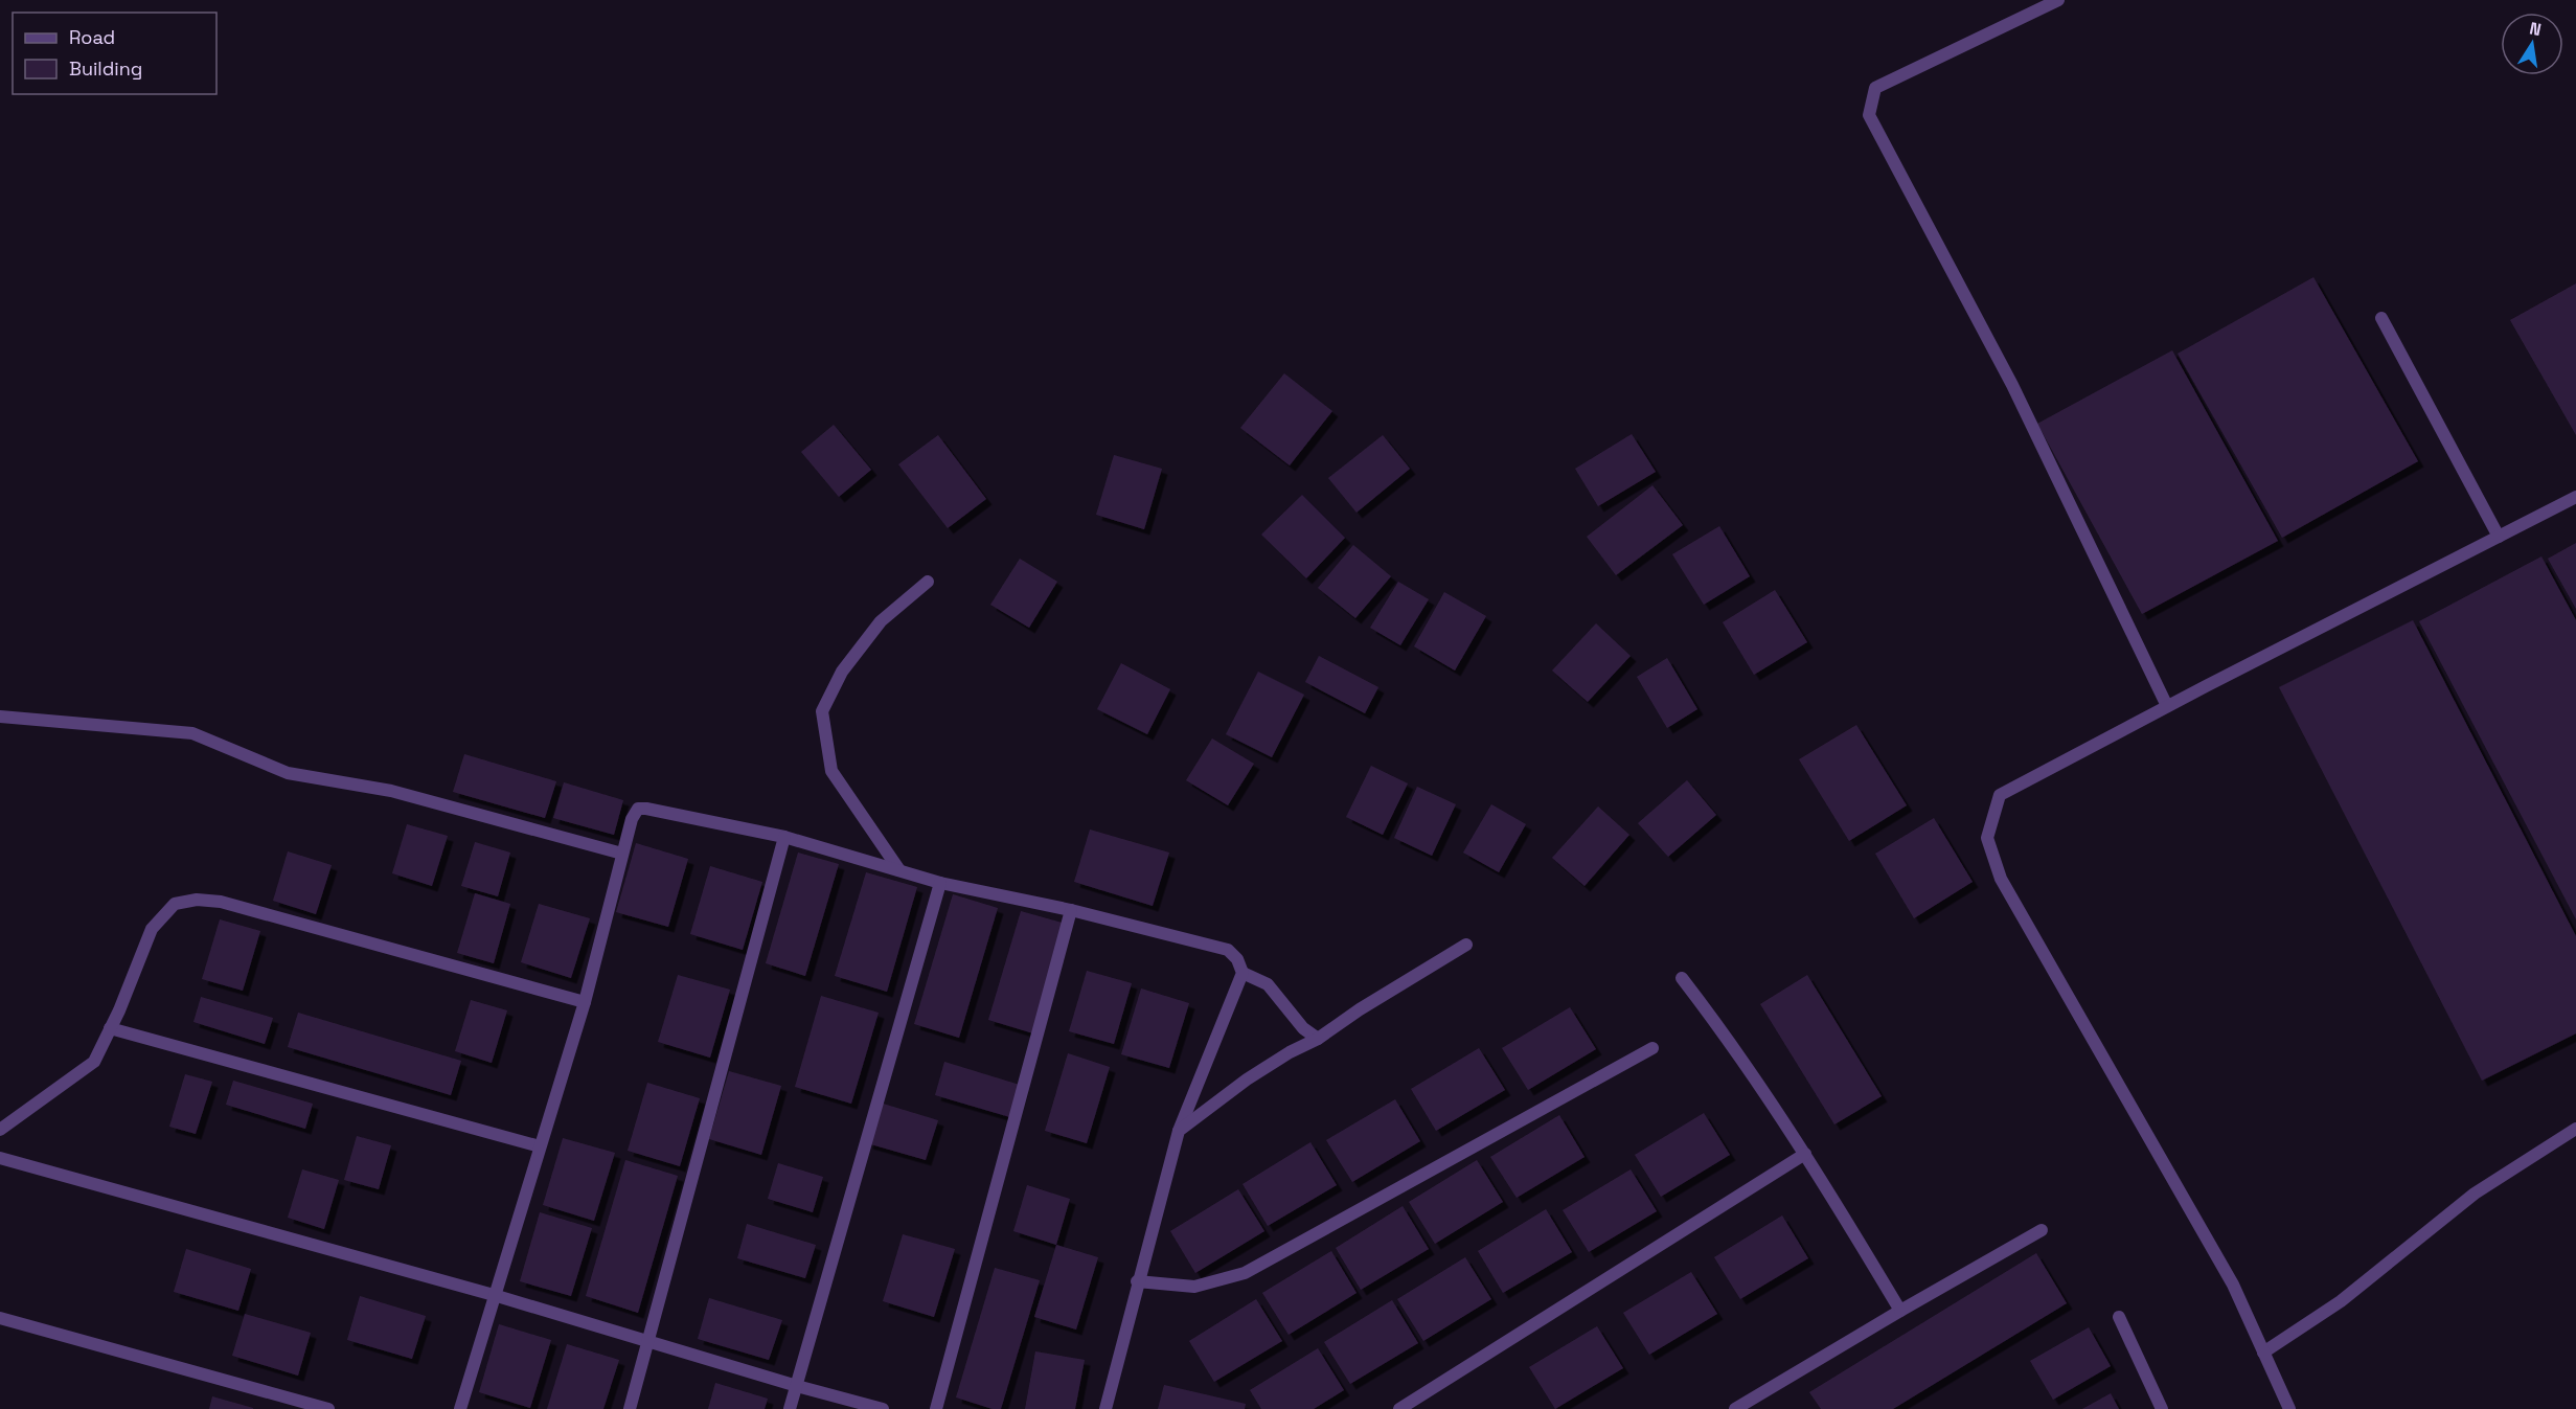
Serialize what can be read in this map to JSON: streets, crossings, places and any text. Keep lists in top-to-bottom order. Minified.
{"legend":["Road","Building"],"north":"top"}
